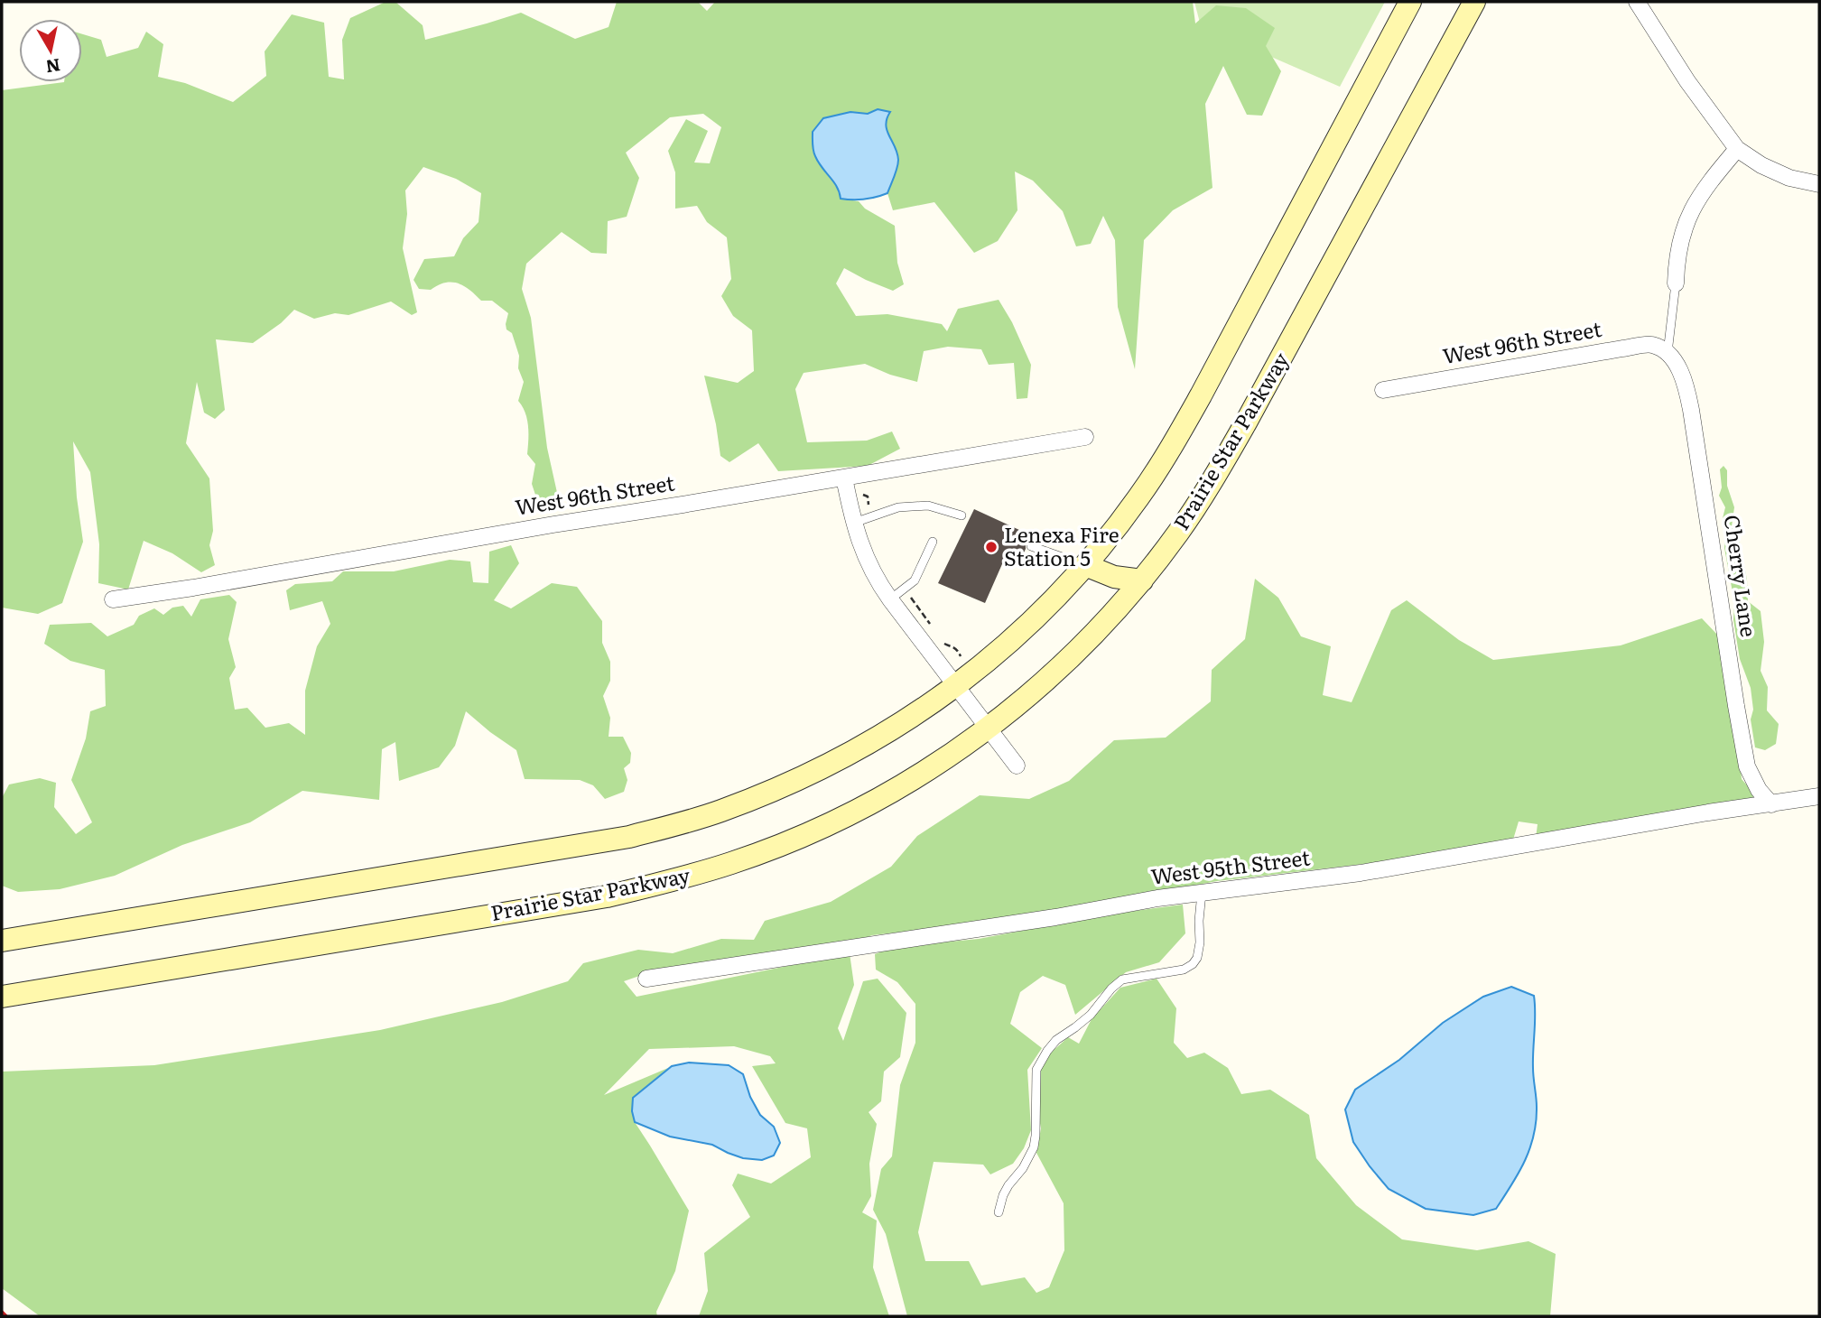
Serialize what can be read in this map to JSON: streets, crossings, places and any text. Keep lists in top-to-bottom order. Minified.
{"streets":{"main road":["Prairie Star Parkway"],"street":["West 96th Street","Cherry Lane","West 95th Street"]},"crossings":[["West 96th Street","Cherry Lane"],["Cherry Lane","West 95th Street"]],"places":["Lenexa Fire Station 5"],"north":"bottom"}
